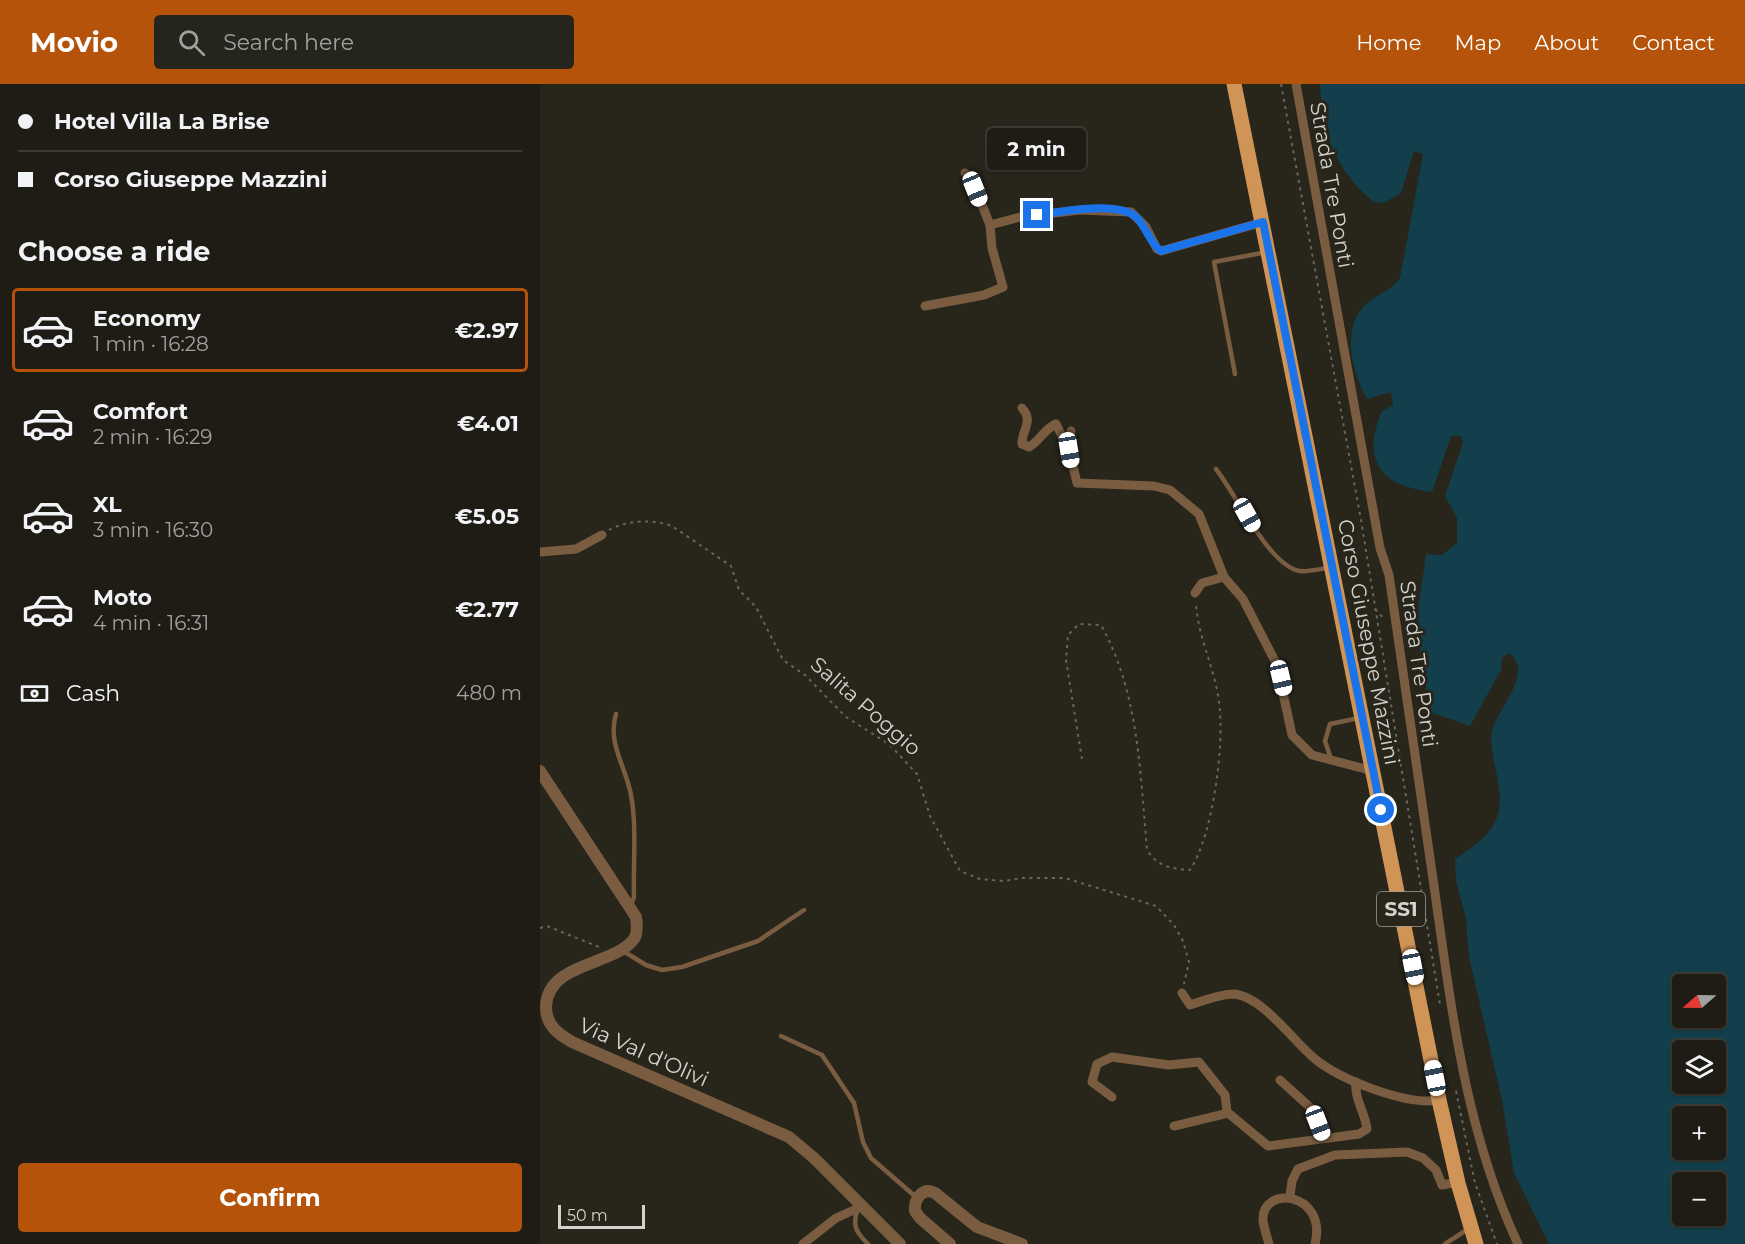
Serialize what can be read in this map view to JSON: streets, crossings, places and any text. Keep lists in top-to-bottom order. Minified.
{"streets":{"main road":["Corso Giuseppe Mazzini","SS1"],"street":["Strada Tre Ponti","Via Val d'Olivi"],"path":["Salita Poggio"]},"scale_bar":"50 m","north":"left","page":{"header":"Movio","search":"Search here","nav":["Home","Map","About","Contact"],"banner":["Hotel Villa La Brise","Corso Giuseppe Mazzini"],"bubble":"2 min","heading":"Choose a ride","list":[{"name":"Economy","note":"1 min · 16:28","value":"€2.97"},{"name":"Comfort","note":"2 min · 16:29","value":"€4.01"},{"name":"XL","note":"3 min · 16:30","value":"€5.05"},{"name":"Moto","note":"4 min · 16:31","value":"€2.77"}],"pay":["Cash","480 m"],"map_buttons":["+","−"],"buttons":"Confirm","scale":"50 m"}}
